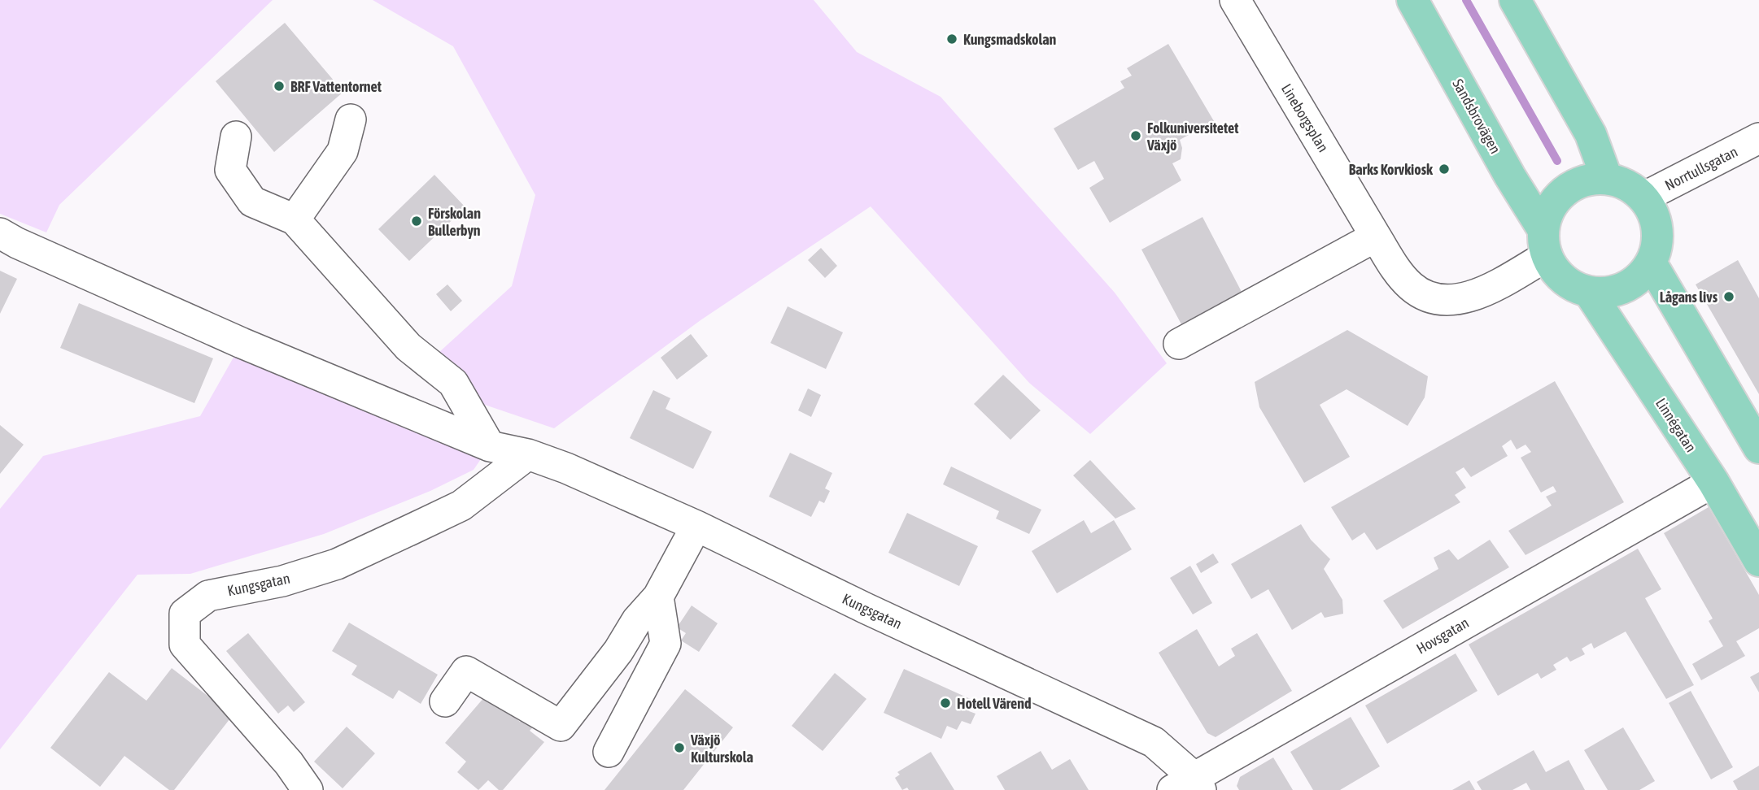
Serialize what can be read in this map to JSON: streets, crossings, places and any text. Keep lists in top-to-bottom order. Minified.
{"streets":{"main road":["Sandsbrovägen","Linnégatan"],"street":["Lineborgsplan","Norrtullsgatan","Kungsgatan","Hovsgatan"]},"crossings":[["Sandsbrovägen","Lineborgsplan"],["Sandsbrovägen","Norrtullsgatan"],["Sandsbrovägen","Linnégatan"],["Lineborgsplan","Norrtullsgatan"],["Lineborgsplan","Linnégatan"],["Norrtullsgatan","Linnégatan"],["Linnégatan","Hovsgatan"],["Kungsgatan","Hovsgatan"]],"places":["Kungsmadskolan","BRF Vattentornet","Folkuniversitetet Växjö","Barks Korvkiosk","Förskolan Bullerbyn","Lågans livs","Hotell Värend","Växjö Kulturskola"]}
